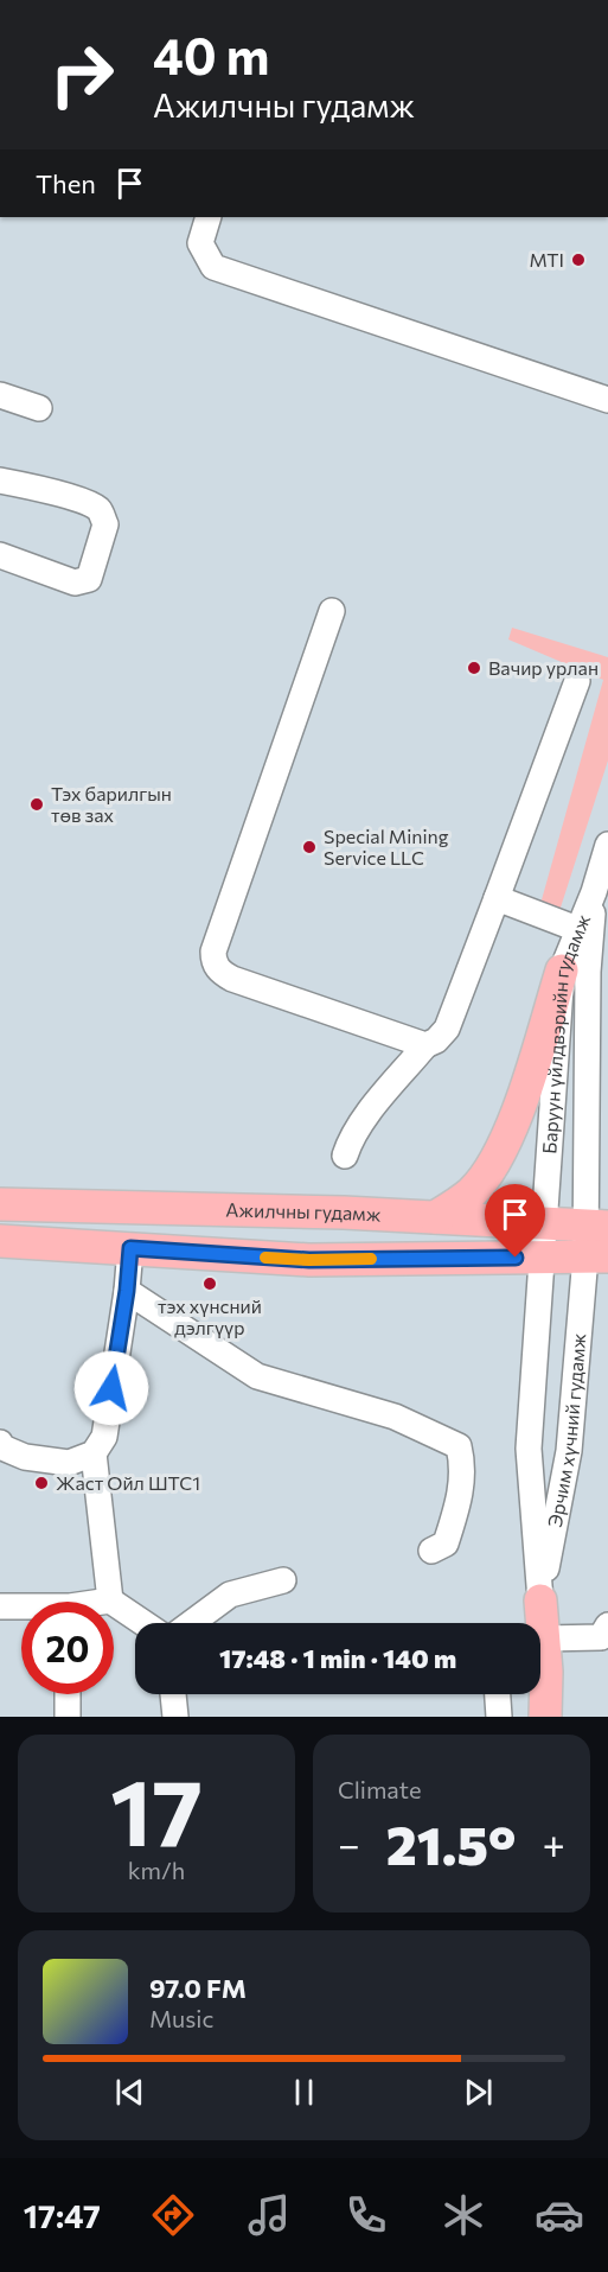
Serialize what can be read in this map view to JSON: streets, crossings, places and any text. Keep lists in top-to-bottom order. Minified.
{"streets":{"main road":["Ажилчны гудамж","Эрчим хүчний гудамж"],"street":["Баруун үйлдвэрийн гудамж"]},"crossings":[["Баруун үйлдвэрийн гудамж","Ажилчны гудамж"],["Баруун үйлдвэрийн гудамж","Эрчим хүчний гудамж"]],"places":["MTI","Вачир урлан","Тэх барилгын төв зах","Special Mining Service LLC","тэх хүнсний дэлгүүр","Жаст Ойл ШТС1"],"page":{"turn":["40 m","Ажилчны гудамж"],"then":"Then","limit":"20","trip":"17:48 · 1 min · 140 m","tile":[["17","km/h"],"Climate"],"heat":["−","21.5°","+"],"song":["97.0 FM","Music"],"tabs":"17:47"}}
